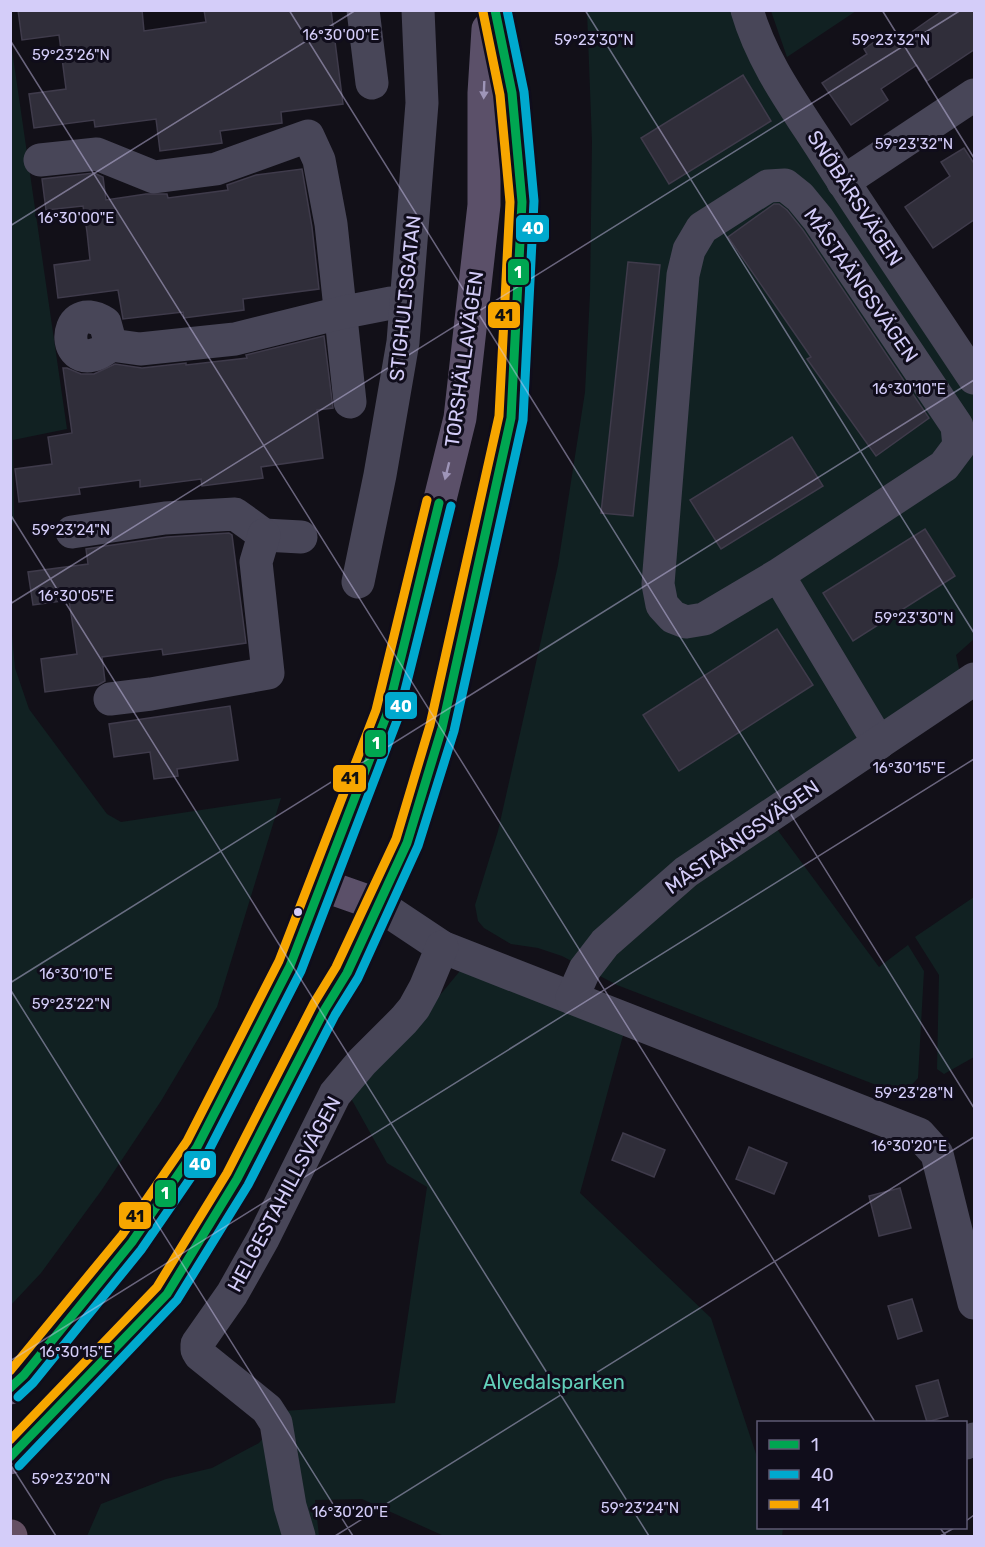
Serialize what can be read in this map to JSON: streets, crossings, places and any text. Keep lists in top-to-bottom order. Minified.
{"streets":{"main road":["TORSHÄLLAVÄGEN"],"street":["SNÖBÄRSVÄGEN","MÅSTAÄNGSVÄGEN","STIGHULTSGATAN","HELGESTAHILLSVÄGEN"]},"parks":["Alvedalsparken"],"lines":["transit line 1","transit line 40","transit line 41"],"legend":["1","40","41"],"coordinates":["16°30'00\"E","59°23'30\"N","59°23'32\"N","59°23'26\"N","16°30'10\"E","59°23'24\"N","16°30'05\"E","16°30'15\"E","59°23'22\"N","59°23'28\"N","16°30'20\"E","59°23'20\"N"]}
